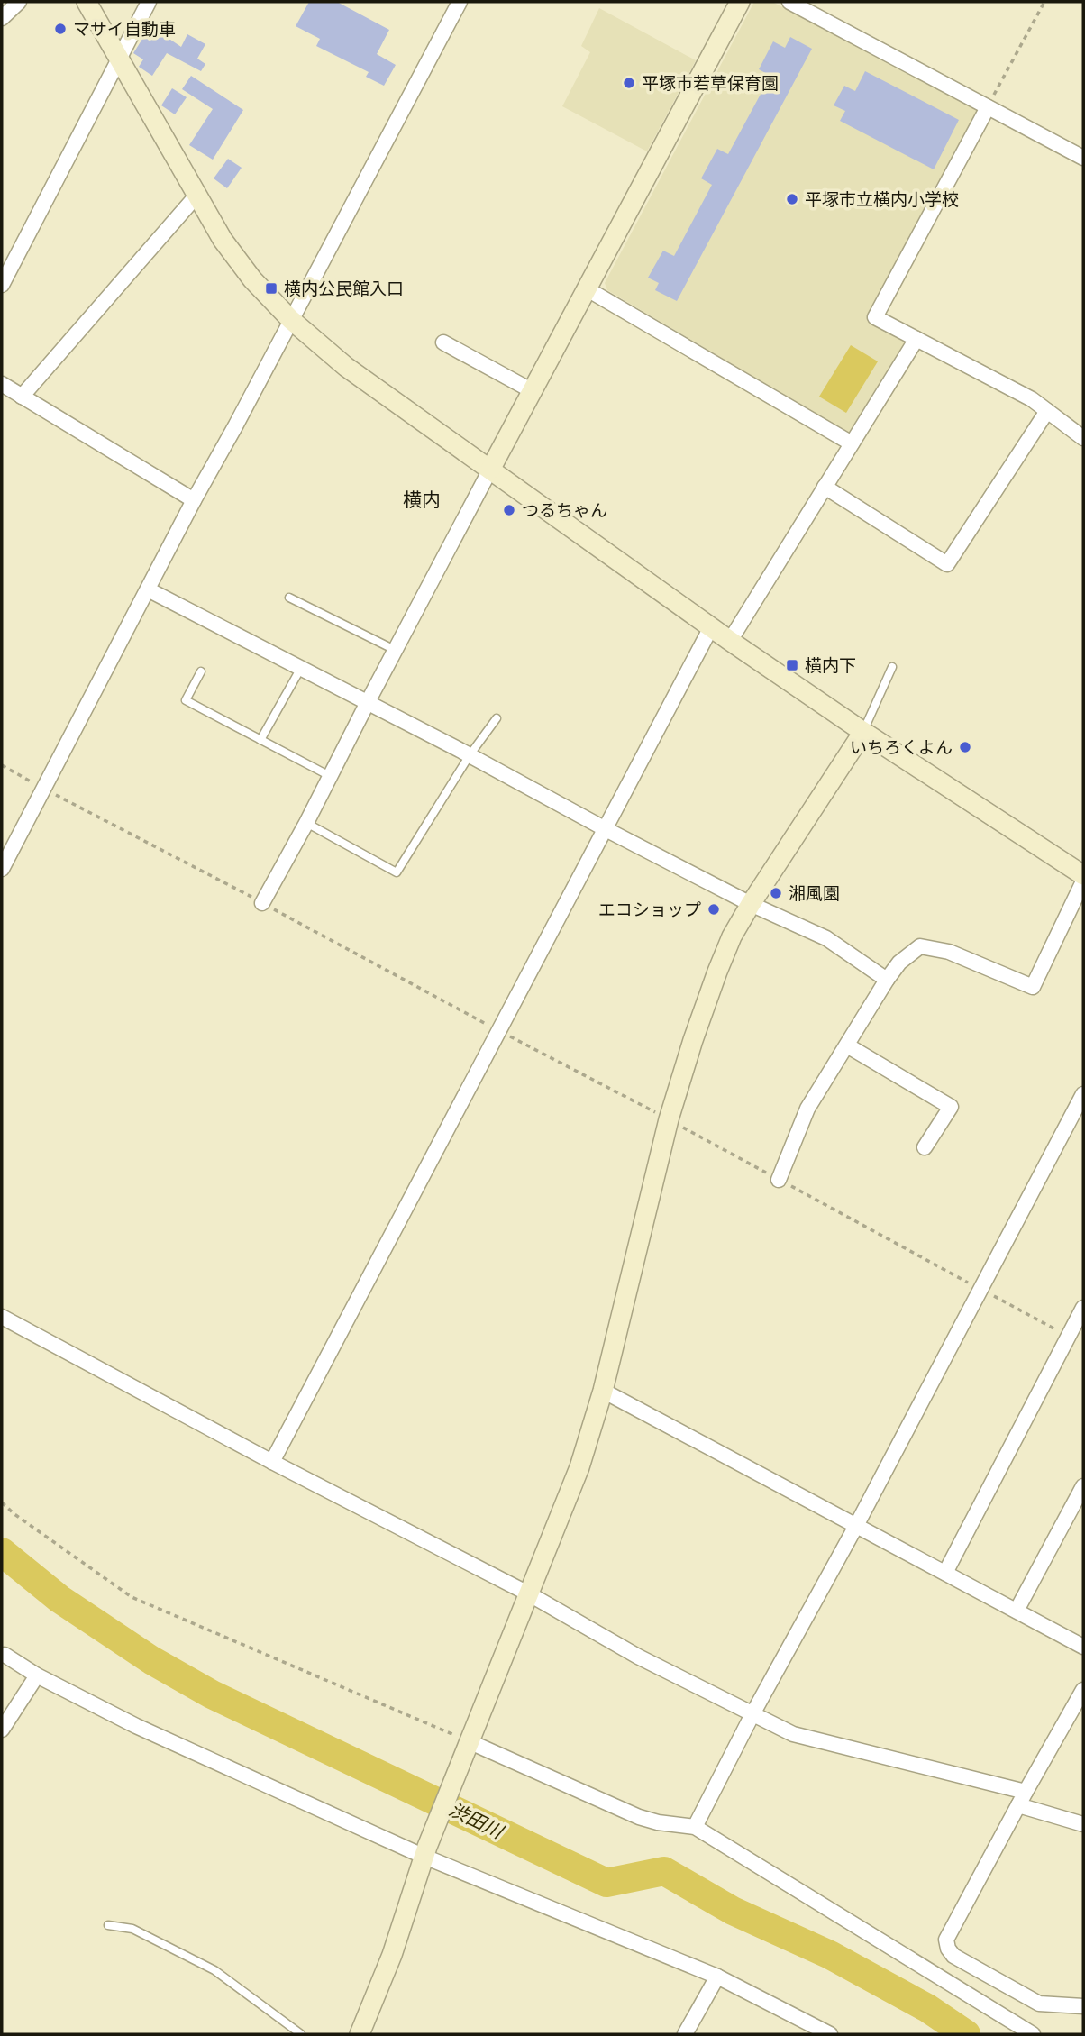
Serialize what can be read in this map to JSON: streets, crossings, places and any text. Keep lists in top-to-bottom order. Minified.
{"districts":["横内"],"water":["渋田川"],"places":{"other":["マサイ自動車","平塚市若草保育園","平塚市立横内小学校","つるちゃん","いちろくよん","湘風園","エコショップ"],"transit":["横内公民館入口","横内下"]}}
